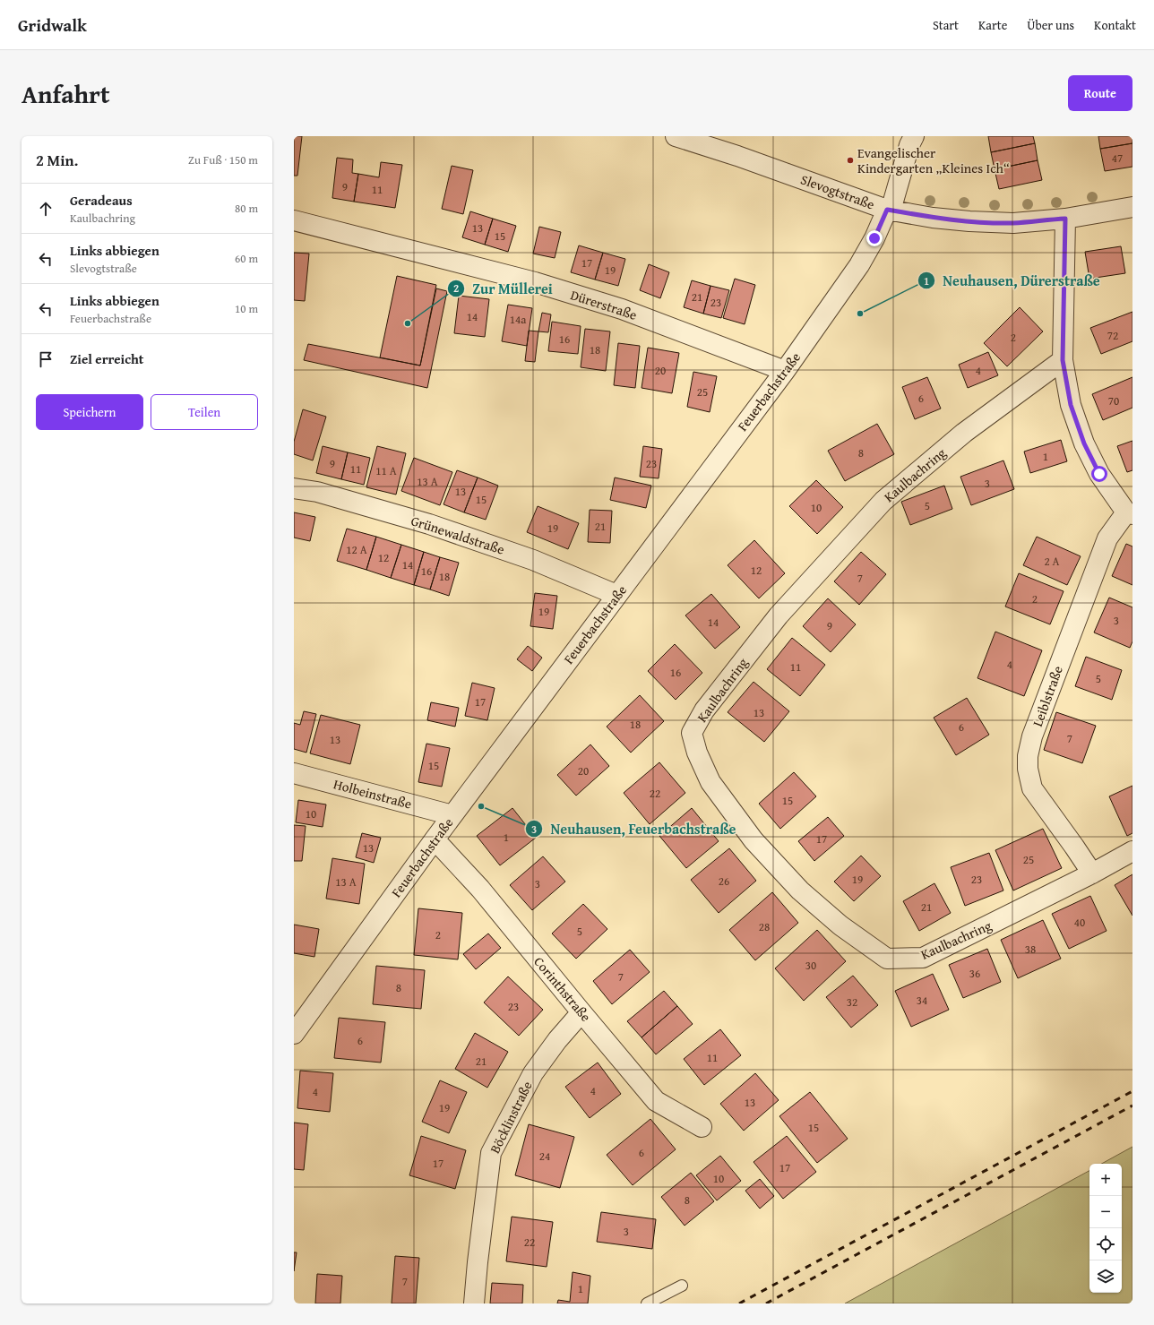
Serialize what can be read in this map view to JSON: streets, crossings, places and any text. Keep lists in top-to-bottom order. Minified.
{"streets":{"street":["Slevogtstraße","Dürerstraße","Feuerbachstraße","Kaulbachring","Grünewaldstraße","Leiblstraße","Holbeinstraße","Corinthstraße","Böcklinstraße"]},"crossings":[["Slevogtstraße","Feuerbachstraße"],["Dürerstraße","Feuerbachstraße"],["Feuerbachstraße","Grünewaldstraße"],["Feuerbachstraße","Holbeinstraße"],["Feuerbachstraße","Corinthstraße"],["Kaulbachring","Leiblstraße"],["Corinthstraße","Böcklinstraße"]],"places":["Evangelischer Kindergarten „Kleines Ich“","Neuhausen, Dürerstraße","Zur Müllerei","Neuhausen, Feuerbachstraße"],"house_numbers":["47","9","11","13","15","17","19","21","23","14","14a","72","2","16","18","20","4","25","6","70","8","1","9","23","11","11 A","13 A","3","13","15","5","10","21","19","12 A","12","2 A","14","12","16","18","7","2","19","3","14","9","4","11","16","5","17","13","18","6","7","13","15","20","22","15","10","1","17","13","25","19","23","26","13 A","3","21","40","28","5","2","38","30","36","7","8","34","32","23","6","11","21","4","4","13","19","15","6","24","17","17","10","8","3","22","7","1"],"page":{"header":"Gridwalk","nav":["Start","Karte","Über uns","Kontakt"],"title":"Anfahrt","buttons":["Route",["Speichern","Teilen"]],"heading":["2 Min.","Zu Fuß · 150 m"],"list":[["Geradeaus","Kaulbachring","80 m"],["Links abbiegen","Slevogtstraße","60 m"],["Links abbiegen","Feuerbachstraße","10 m"],"Ziel erreicht"],"map_buttons":["+","−"]}}
